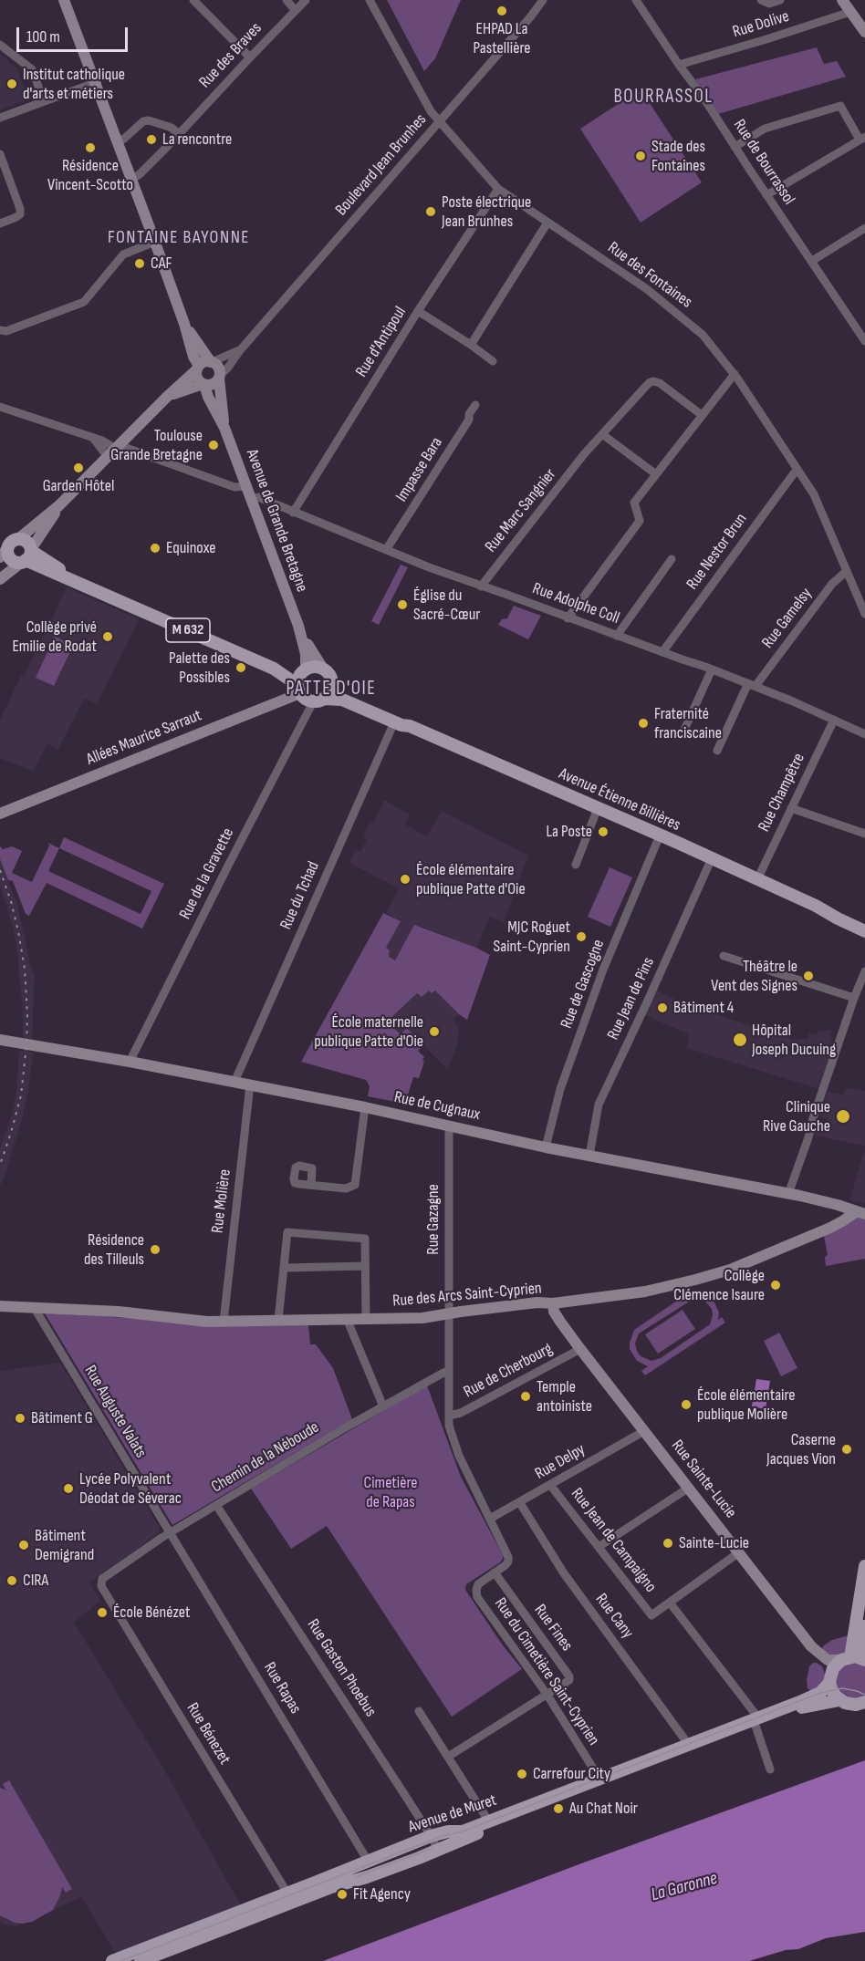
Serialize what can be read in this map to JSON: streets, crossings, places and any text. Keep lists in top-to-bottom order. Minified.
{"streets":{"main road":["M 632","Avenue Étienne Billières","Avenue de Muret"],"street":["Rue Dolive","Rue des Braves","Rue de Bourrassol","Boulevard Jean Brunhes","Rue des Fontaines","Rue d'Antipoul","Impasse Bara","Rue Marc Sangnier","Avenue de Grande Bretagne","Rue Nestor Brun","Rue Adolphe Coll","Rue Gamelsy","Allées Maurice Sarraut","Rue Champêtre","Rue de la Gravette","Rue du Tchad","Rue de Gascogne","Rue Jean de Pins","Rue de Cugnaux","Rue Molière","Rue Gazagne","Rue des Arcs Saint-Cyprien","Rue de Cherbourg","Rue Auguste Valats","Chemin de la Néboude","Rue Delpy","Rue Sainte-Lucie","Rue Jean de Campaigno","Rue Cany","Rue Fines","Rue Gaston Phoebus","Rue du Cimetière Saint-Cyprien","Rue Rapas","Rue Bénezet"]},"crossings":[["Rue Dolive","Rue de Bourrassol"],["Boulevard Jean Brunhes","Rue des Fontaines"],["Boulevard Jean Brunhes","Avenue de Grande Bretagne"],["Rue des Fontaines","Rue d'Antipoul"],["Rue des Fontaines","Rue Nestor Brun"],["Rue des Fontaines","Rue Gamelsy"],["Rue d'Antipoul","Rue Adolphe Coll"],["Impasse Bara","Rue Adolphe Coll"],["Rue Marc Sangnier","Rue Adolphe Coll"],["Avenue de Grande Bretagne","Rue Adolphe Coll"],["Avenue de Grande Bretagne","M 632"],["Avenue de Grande Bretagne","Allées Maurice Sarraut"],["Avenue de Grande Bretagne","Avenue Étienne Billières"],["Avenue de Grande Bretagne","Rue de la Gravette"],["Rue Nestor Brun","Rue Adolphe Coll"],["Rue Adolphe Coll","Rue Gamelsy"],["Rue Adolphe Coll","Rue Champêtre"],["M 632","Allées Maurice Sarraut"],["M 632","Avenue Étienne Billières"],["M 632","Rue de la Gravette"],["Allées Maurice Sarraut","Avenue Étienne Billières"],["Allées Maurice Sarraut","Rue de la Gravette"],["Rue Champêtre","Avenue Étienne Billières"],["Avenue Étienne Billières","Rue de la Gravette"],["Avenue Étienne Billières","Rue du Tchad"],["Avenue Étienne Billières","Rue de Gascogne"],["Avenue Étienne Billières","Rue Jean de Pins"],["Rue de la Gravette","Rue de Cugnaux"],["Rue du Tchad","Rue de Cugnaux"],["Rue de Gascogne","Rue de Cugnaux"],["Rue Jean de Pins","Rue de Cugnaux"],["Rue de Cugnaux","Rue Molière"],["Rue de Cugnaux","Rue Gazagne"],["Rue de Cugnaux","Rue des Arcs Saint-Cyprien"],["Rue Molière","Rue des Arcs Saint-Cyprien"],["Rue Gazagne","Rue des Arcs Saint-Cyprien"],["Rue Gazagne","Rue du Cimetière Saint-Cyprien"],["Rue des Arcs Saint-Cyprien","Rue Auguste Valats"],["Rue des Arcs Saint-Cyprien","Rue Sainte-Lucie"],["Rue des Arcs Saint-Cyprien","Rue du Cimetière Saint-Cyprien"],["Rue de Cherbourg","Rue Sainte-Lucie"],["Rue de Cherbourg","Rue du Cimetière Saint-Cyprien"],["Rue Auguste Valats","Chemin de la Néboude"],["Rue Auguste Valats","Rue Rapas"],["Chemin de la Néboude","Rue Gaston Phoebus"],["Chemin de la Néboude","Rue du Cimetière Saint-Cyprien"],["Chemin de la Néboude","Rue Rapas"],["Chemin de la Néboude","Rue Bénezet"],["Rue Delpy","Rue Sainte-Lucie"],["Rue Delpy","Rue Jean de Campaigno"],["Rue Delpy","Rue Cany"],["Rue Delpy","Rue du Cimetière Saint-Cyprien"],["Rue Cany","Avenue de Muret"],["Rue Fines","Rue du Cimetière Saint-Cyprien"],["Rue Gaston Phoebus","Avenue de Muret"],["Rue du Cimetière Saint-Cyprien","Avenue de Muret"],["Rue Rapas","Avenue de Muret"],["Rue Bénezet","Avenue de Muret"]],"districts":["BOURRASSOL","FONTAINE BAYONNE","PATTE D'OIE"],"water":["La Garonne"],"parks":["Cimetière de Rapas"],"places":["EHPAD La Pastellière","Institut catholique d'arts et métiers","La rencontre","Résidence Vincent-Scotto","Stade des Fontaines","Poste électrique Jean Brunhes","CAF","Toulouse Grande Bretagne","Garden Hôtel","Equinoxe","Église du Sacré-Cœur","Collège privé Emilie de Rodat","Palette des Possibles","Fraternité franciscaine","La Poste","École élémentaire publique Patte d'Oie","MJC Roguet Saint-Cyprien","Théâtre le Vent des Signes","Bâtiment 4","École maternelle publique Patte d'Oie","Hôpital Joseph Ducuing","Clinique Rive Gauche","Résidence des Tilleuls","Collège Clémence Isaure","Temple antoiniste","École élémentaire publique Molière","Bâtiment G","Caserne Jacques Vion","Lycée Polyvalent Déodat de Séverac","Sainte-Lucie","Bâtiment Demigrand","CIRA","École Bénézet","Carrefour City","Au Chat Noir","Fit Agency"],"scale_bar":"100 m"}
